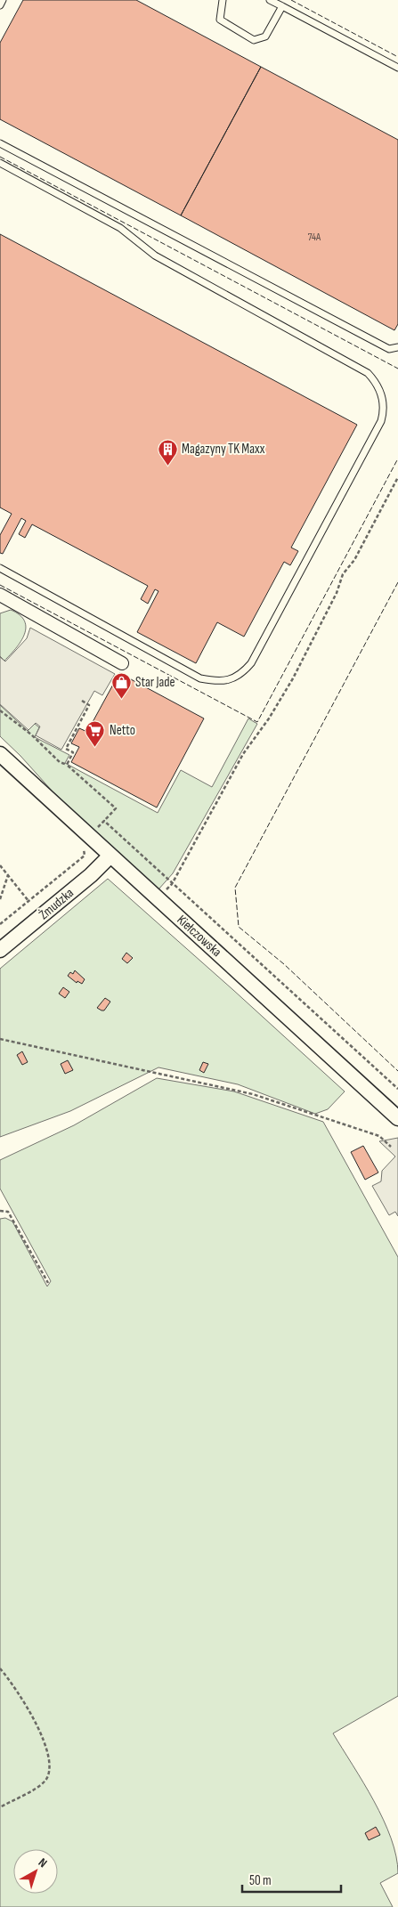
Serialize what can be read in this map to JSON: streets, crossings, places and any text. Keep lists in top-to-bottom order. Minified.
{"streets":{"street":["Żmudzka","Kiełczowska"]},"crossings":[["Żmudzka","Kiełczowska"]],"places":{"building":["Magazyny TK Maxx"],"shop":["Star Jade"],"supermarket":["Netto"]},"house_numbers":["74A"],"scale_bar":"50 m","north":"top right"}
